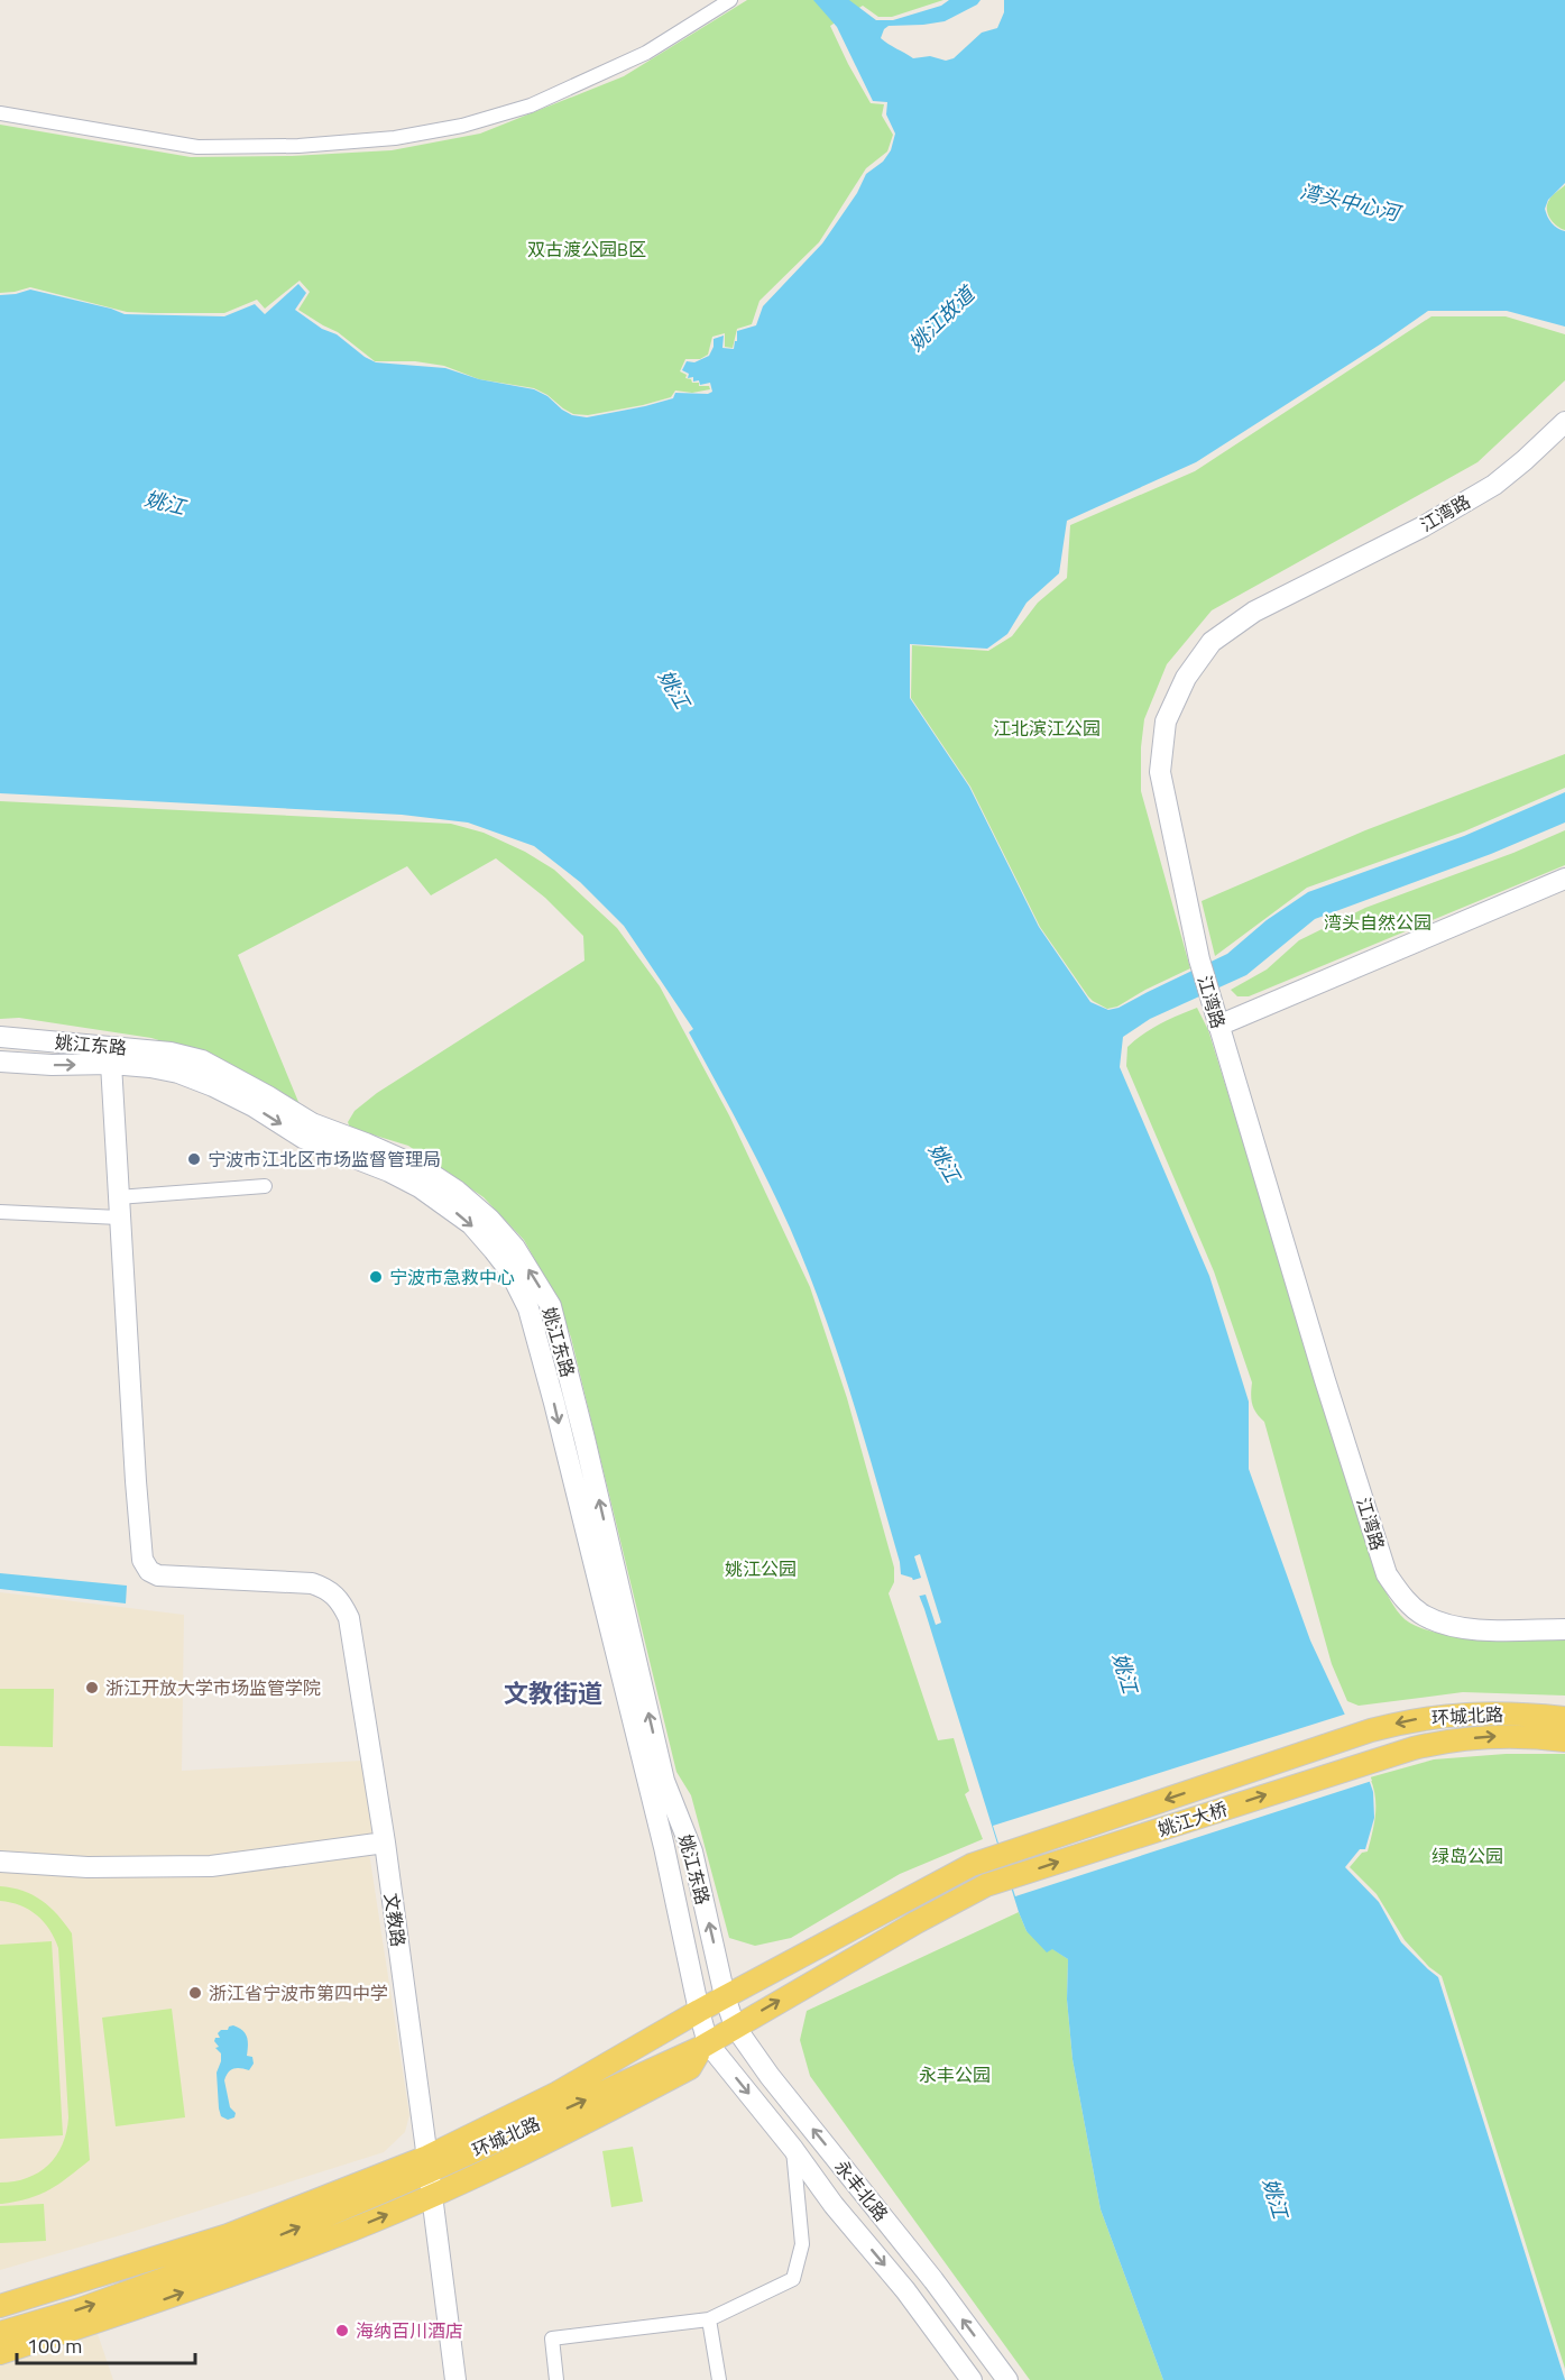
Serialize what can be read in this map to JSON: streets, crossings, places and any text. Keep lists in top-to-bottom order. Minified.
{"streets":{"main road":["环城北路","姚江大桥"],"street":["江湾路","姚江东路","文教路","永丰北路"]},"crossings":[["姚江东路","环城北路"],["姚江东路","文教路"],["姚江东路","永丰北路"],["环城北路","姚江大桥"],["环城北路","文教路"],["环城北路","永丰北路"]],"districts":["文教街道"],"water":["湾头中心河","姚江故道","姚江"],"parks":["双古渡公园B区","江北滨江公园","湾头自然公园","姚江公园","绿岛公园","永丰公园"],"places":["宁波市江北区市场监督管理局","宁波市急救中心","浙江开放大学市场监管学院","浙江省宁波市第四中学","海纳百川酒店"],"scale_bar":"100 m"}
